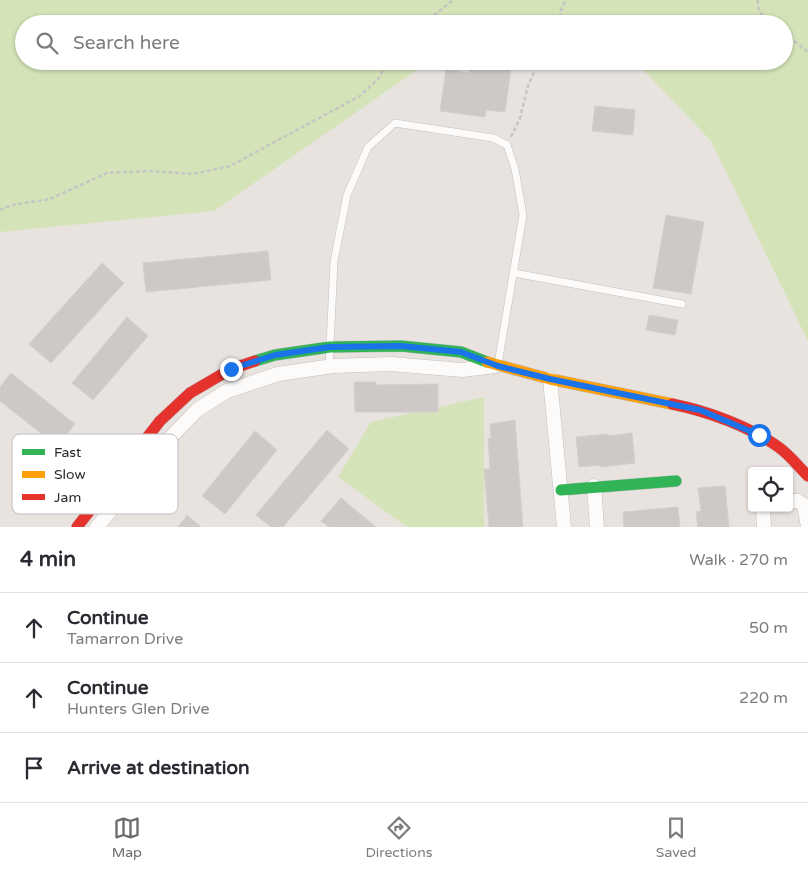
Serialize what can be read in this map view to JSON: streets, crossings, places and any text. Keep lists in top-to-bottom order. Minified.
{"legend":["Fast","Slow","Jam"],"page":{"search":"Search here","heading":["4 min","Walk · 270 m"],"list":[["Continue","Tamarron Drive","50 m"],["Continue","Hunters Glen Drive","220 m"],"Arrive at destination"],"nav":["Map","Directions","Saved"]}}
